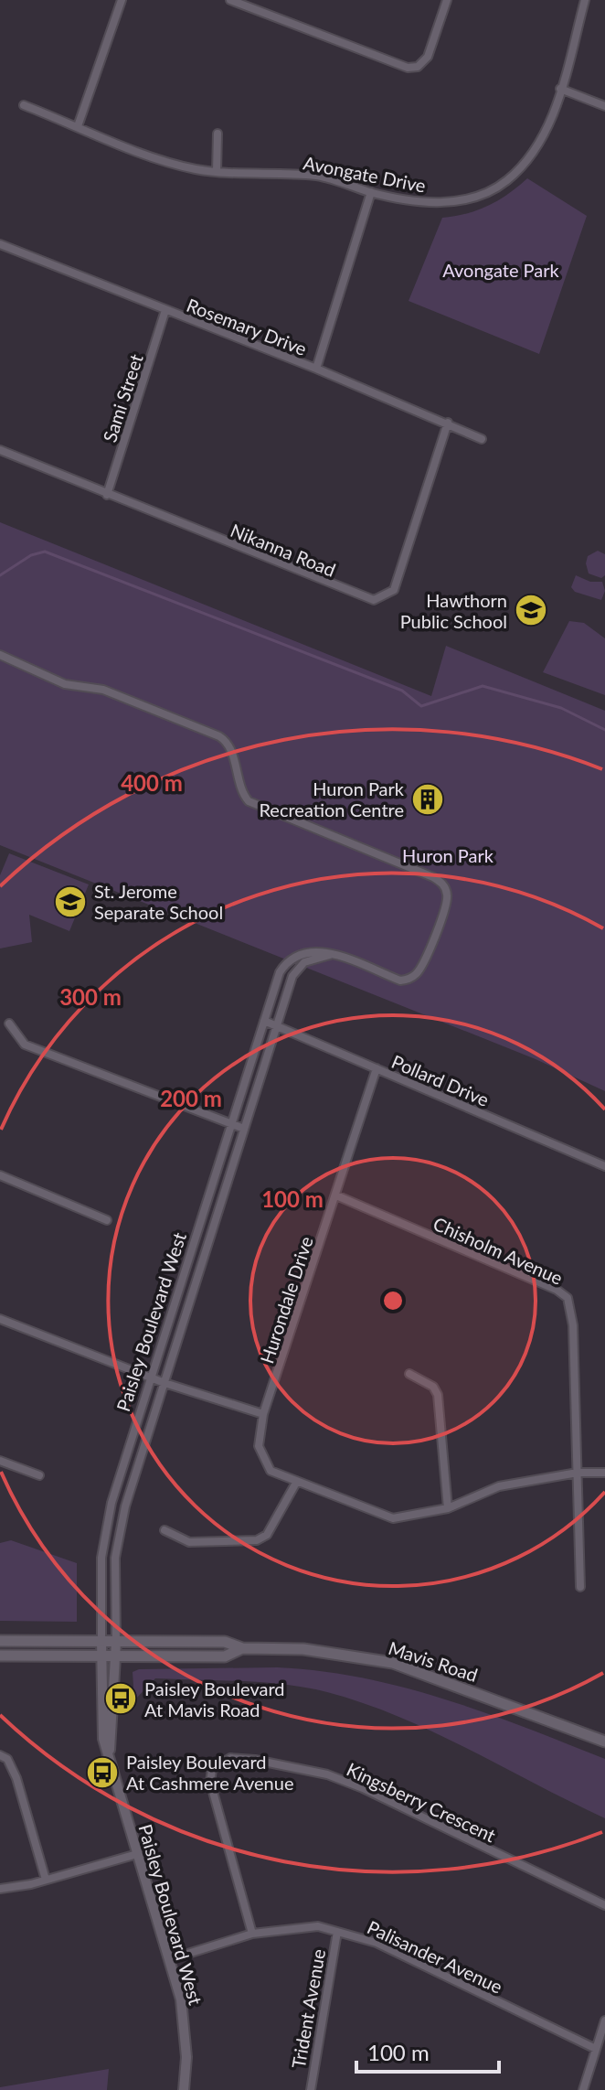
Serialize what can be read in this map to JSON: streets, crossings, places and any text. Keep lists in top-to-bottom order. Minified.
{"streets":{"main road":["Mavis Road"],"street":["Avongate Drive","Rosemary Drive","Sami Street","Nikanna Road","Pollard Drive","Chisholm Avenue","Hurondale Drive","Paisley Boulevard West","Kingsberry Crescent","Palisander Avenue","Trident Avenue"]},"crossings":[["Rosemary Drive","Sami Street"],["Rosemary Drive","Nikanna Road"],["Sami Street","Nikanna Road"],["Pollard Drive","Hurondale Drive"],["Pollard Drive","Paisley Boulevard West"],["Chisholm Avenue","Hurondale Drive"],["Paisley Boulevard West","Mavis Road"],["Paisley Boulevard West","Palisander Avenue"],["Kingsberry Crescent","Palisander Avenue"],["Palisander Avenue","Trident Avenue"]],"parks":["Avongate Park","Huron Park"],"places":{"school or university":["Hawthorn Public School","St. Jerome Separate School"],"building":["Huron Park Recreation Centre"],"bus stop":["Paisley Boulevard At Mavis Road","Paisley Boulevard At Cashmere Avenue"]},"scale_bar":"100 m","rings":["400 m","300 m","200 m","100 m"]}
